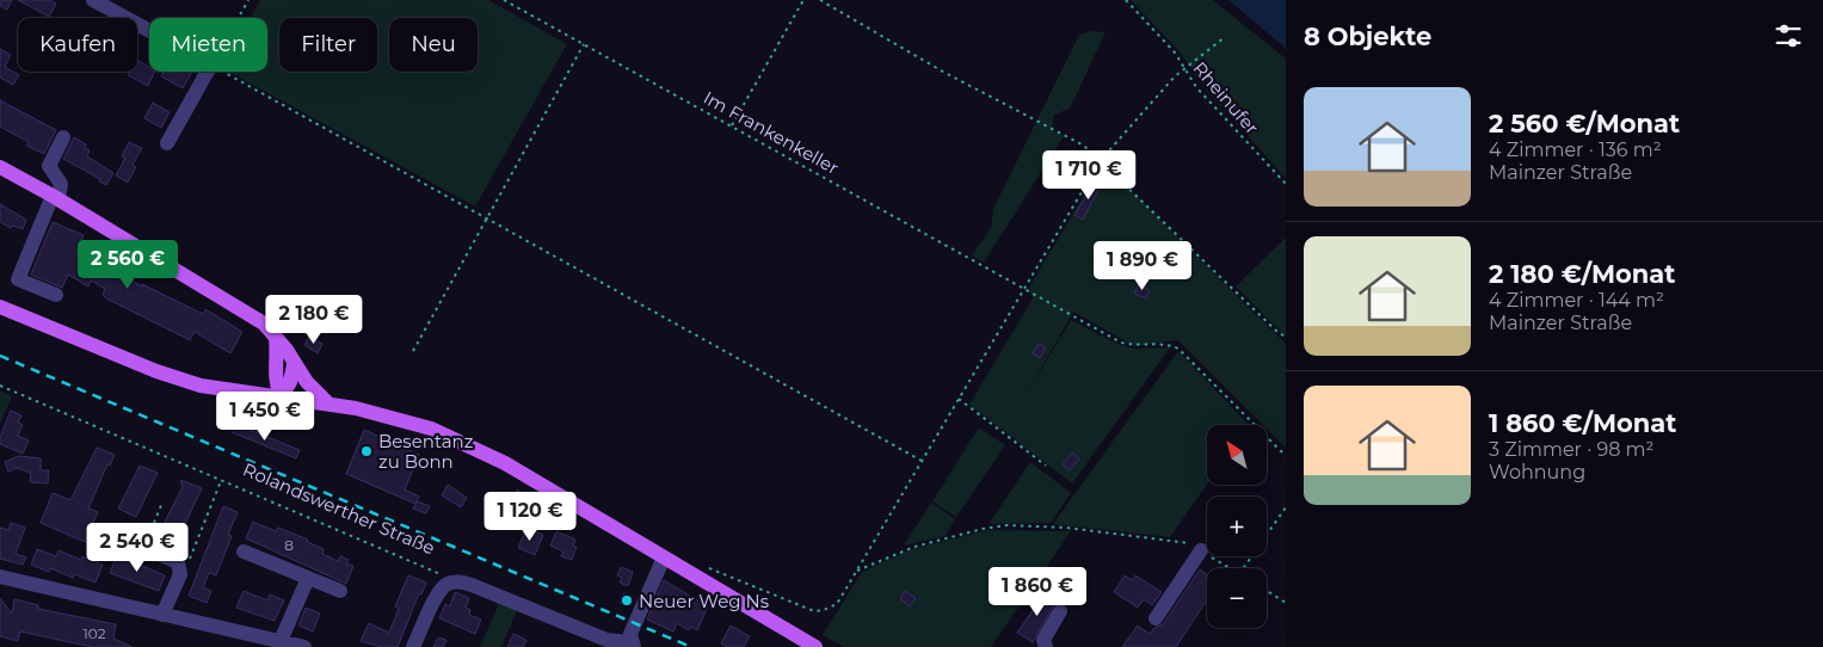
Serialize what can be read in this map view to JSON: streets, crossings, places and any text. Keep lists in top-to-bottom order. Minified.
{"streets":{"path":["Rheinufer","Im Frankenkeller","Rolandswerther Straße"]},"places":["Besentanz zu Bonn","Neuer Weg Ns"],"house_numbers":["8","102"],"north":"top left","page":{"heading":"8 Objekte","chip":["Kaufen","Mieten","Filter","Neu"],"list":[{"name":"2 560 €/Monat","note":"4 Zimmer · 136 m² · Mainzer Straße"},{"name":"2 180 €/Monat","note":"4 Zimmer · 144 m² · Mainzer Straße"},{"name":"1 860 €/Monat","note":"3 Zimmer · 98 m² · Wohnung"}],"price":["1 710 €","2 560 €","1 890 €","2 180 €","1 450 €","1 120 €","2 540 €","1 860 €"],"map_buttons":["+","−"]}}
